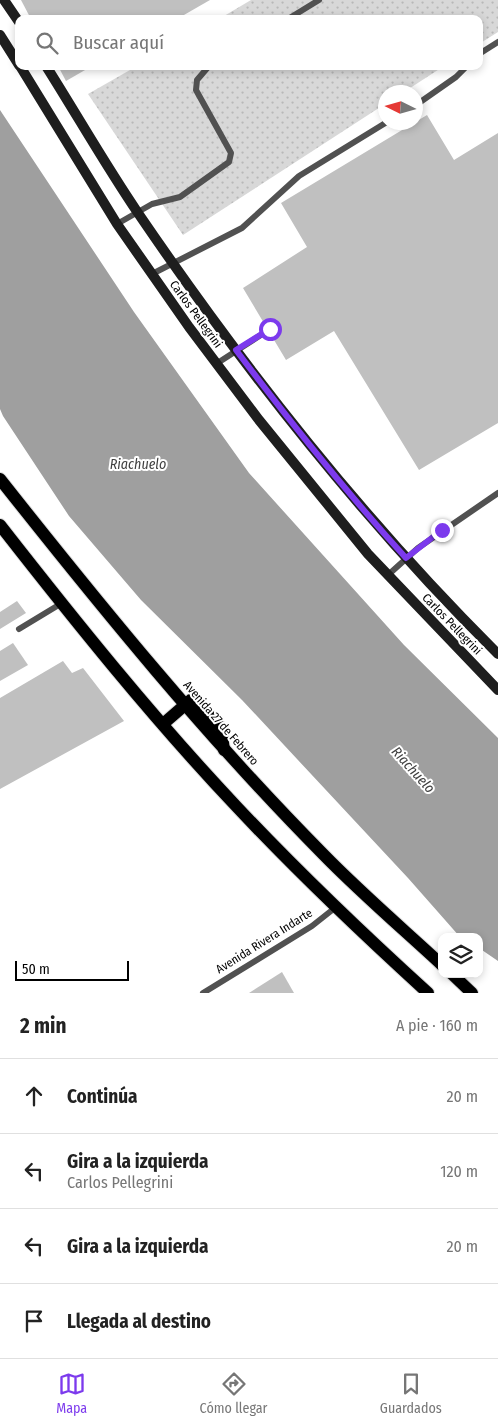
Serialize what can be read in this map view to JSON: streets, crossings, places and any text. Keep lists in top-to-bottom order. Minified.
{"streets":{"main road":["Carlos Pellegrini","Avenida 27 de Febrero"],"lane":["Avenida Rivera Indarte"]},"water":["Riachuelo"],"scale_bar":"50 m","north":"left","page":{"search":"Buscar aquí","scale":"50 m","heading":["2 min","A pie · 160 m"],"list":[["Continúa","20 m"],["Gira a la izquierda","Carlos Pellegrini","120 m"],["Gira a la izquierda","20 m"],"Llegada al destino"],"nav":["Mapa","Cómo llegar","Guardados"]}}
